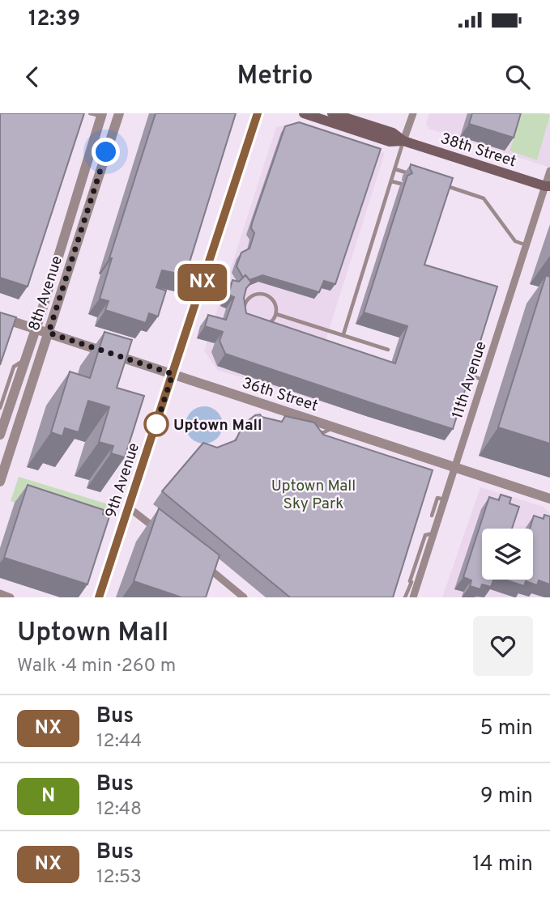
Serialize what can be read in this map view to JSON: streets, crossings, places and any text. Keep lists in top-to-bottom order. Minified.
{"streets":{"main road":["38th Street"],"street":["8th Avenue","11th Avenue","36th Street","9th Avenue"]},"crossings":[["38th Street","11th Avenue"],["8th Avenue","36th Street"],["11th Avenue","36th Street"],["36th Street","9th Avenue"]],"parks":["Uptown Mall Sky Park"],"places":["Uptown Mall"],"lines":["bus line NX"],"page":{"status":"12:39","header":"Metrio","on_map":"NX","heading":["Uptown Mall","Walk · 4 min · 260 m"],"list":[{"mark":"NX","name":"Bus","note":"12:44","value":"5 min"},{"mark":"N","name":"Bus","note":"12:48","value":"9 min"},{"mark":"NX","name":"Bus","note":"12:53","value":"14 min"}]}}
